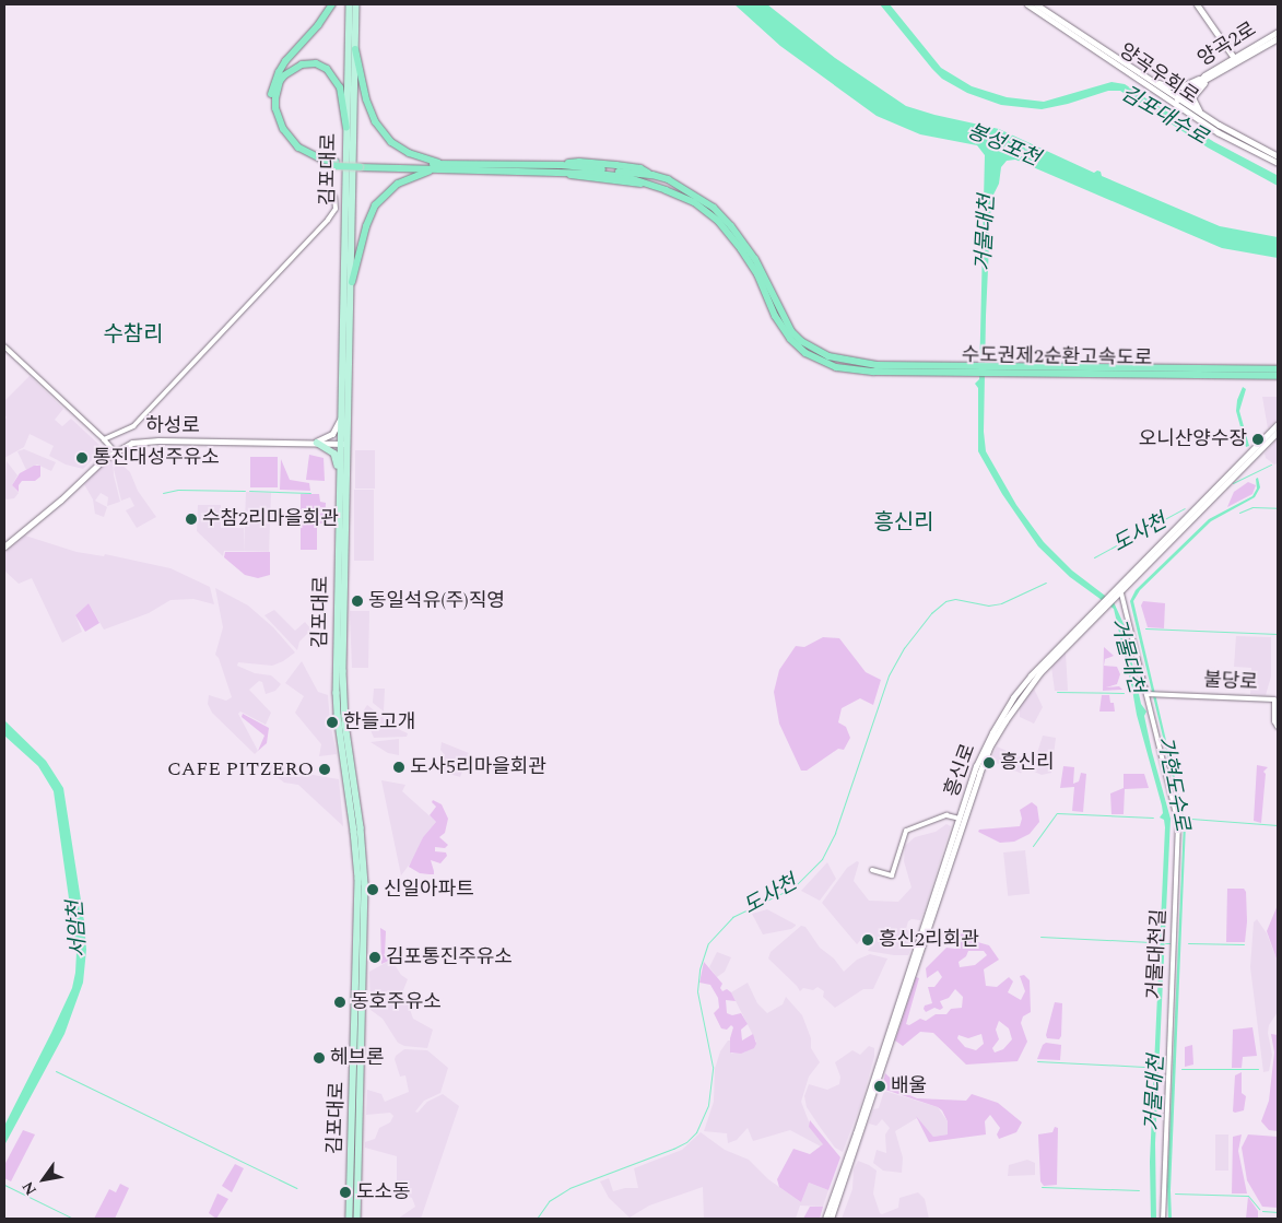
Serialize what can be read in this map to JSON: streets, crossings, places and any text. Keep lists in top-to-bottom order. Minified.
{"streets":{"highway":["수도권제2순환고속도로"],"main road":["양곡2로","양곡우회로","김포대로","하성로","흥신로"],"street":["불당로","거물대천길"]},"crossings":[["양곡2로","양곡우회로"],["김포대로","하성로"],["불당로","거물대천길"]],"districts":["수참리","흥신리"],"water":["김포대수로","봉성포천","거물대천","도사천","가현도수로","서암천"],"places":["오니산양수장","통진대성주유소","수참2리마을회관","동일석유(주)직영","한들고개","흥신리","도사5리마을회관","CAFE PITZERO","신일아파트","흥신2리회관","김포통진주유소","동호주유소","헤브론","배울","도소동"],"north":"bottom left"}
